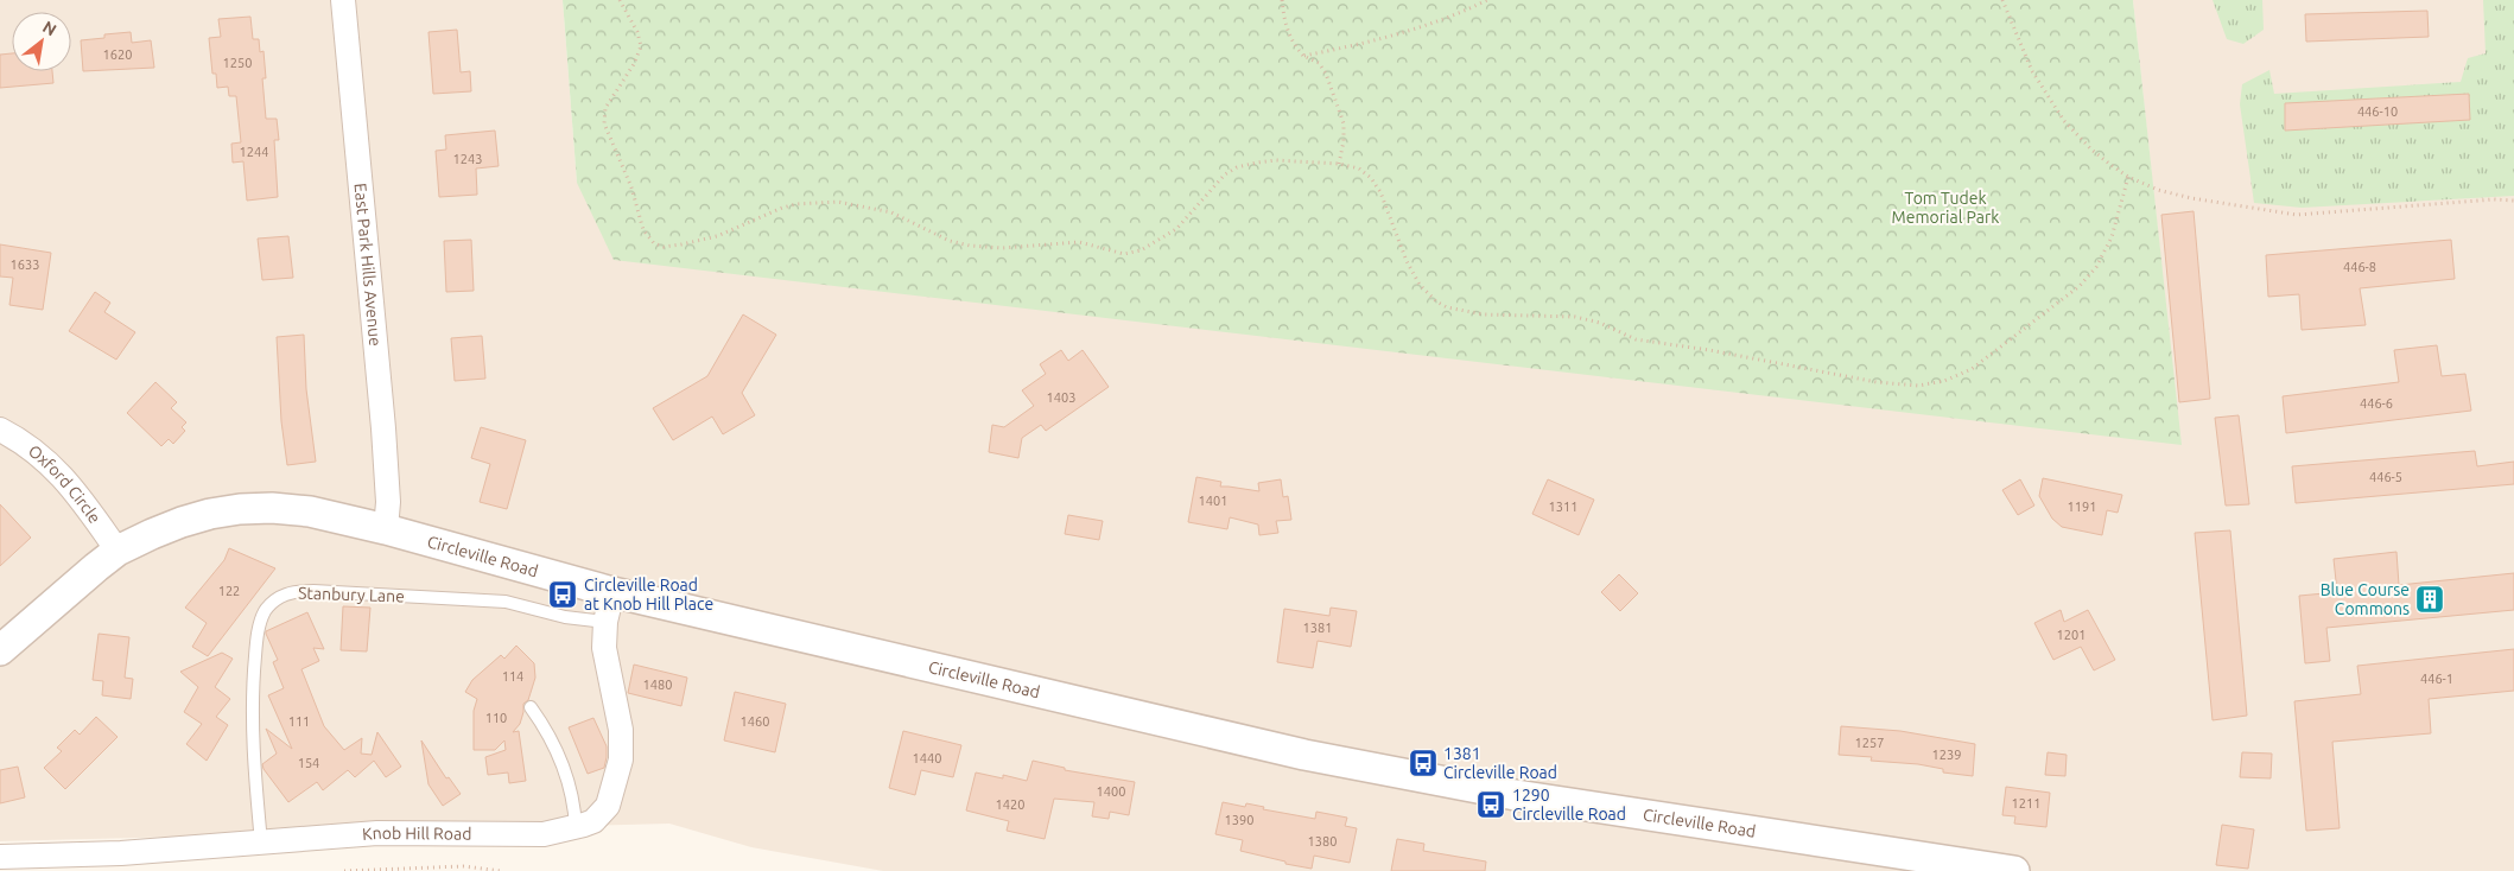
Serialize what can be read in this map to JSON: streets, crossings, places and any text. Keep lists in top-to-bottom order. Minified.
{"streets":{"street":["East Park Hills Avenue","Oxford Circle","Circleville Road","Knob Hill Road"],"lane":["Stanbury Lane"]},"crossings":[["East Park Hills Avenue","Circleville Road"],["Oxford Circle","Circleville Road"],["Circleville Road","Knob Hill Road"],["Stanbury Lane","Knob Hill Road"]],"parks":["Tom Tudek Memorial Park"],"places":{"bus stop":["Circleville Road at Knob Hill Place","1381 Circleville Road","1290 Circleville Road"],"building":["Blue Course Commons"]},"house_numbers":["1620","1250","446-10","1244","1243","1633","446-8","1403","446-6","446-5","1401","1311","1191","122","1381","1201","114","446-1","1480","110","111","1460","1257","1239","1440","154","1400","1211","1420","1390","1380"],"north":"top right"}
